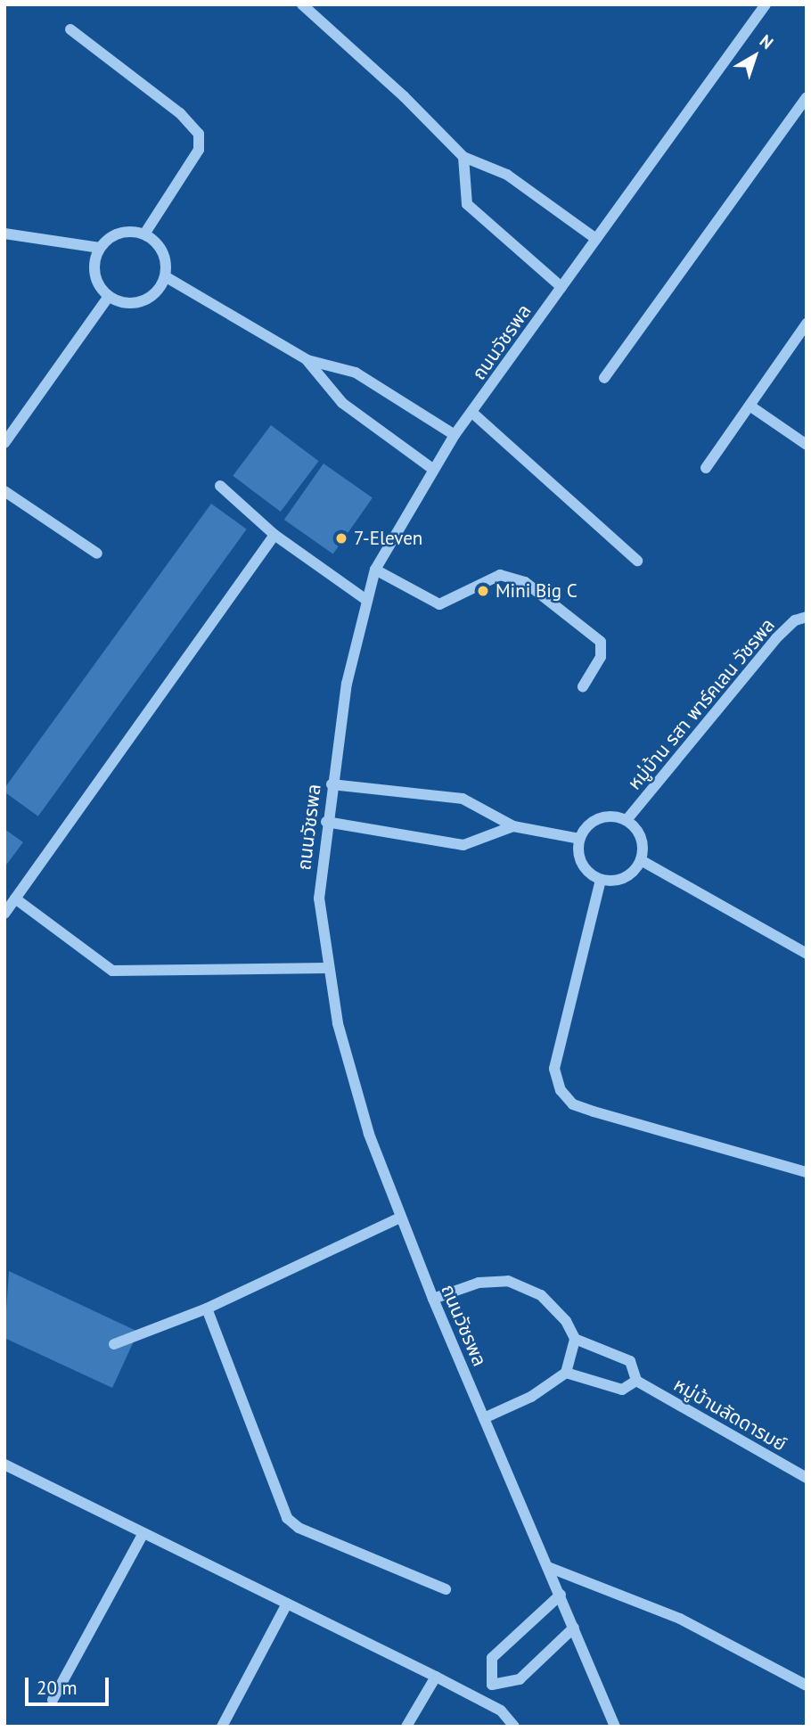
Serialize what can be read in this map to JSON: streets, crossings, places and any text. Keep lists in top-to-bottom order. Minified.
{"streets":{"street":["ถนนวัชรพล","หมู่บ้าน รสา พาร์คเลน วัชรพล","หมู่บ้านลัดดารมย์"]},"places":["7-Eleven","Mini Big C"],"scale_bar":"20 m","north":"top right"}
